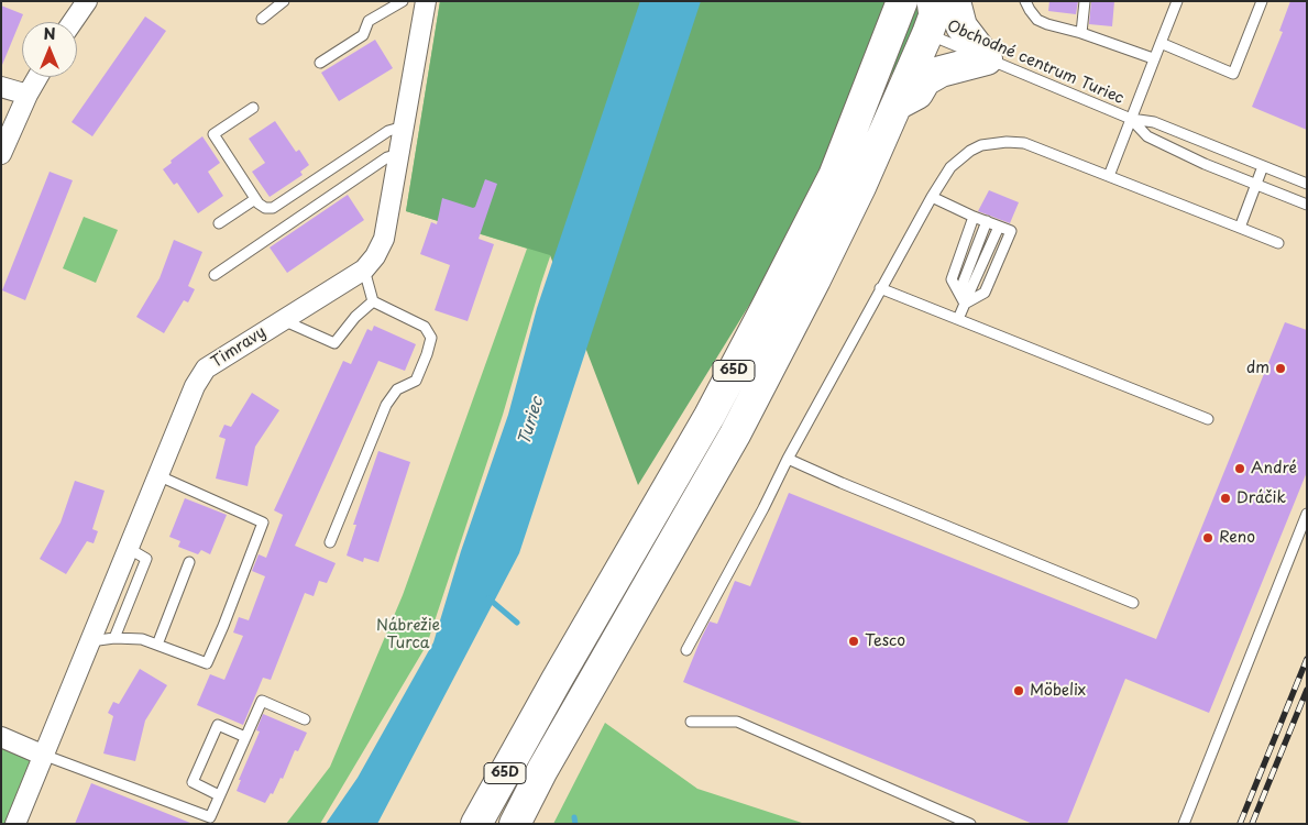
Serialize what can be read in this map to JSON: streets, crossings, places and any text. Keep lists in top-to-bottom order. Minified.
{"streets":{"main road":["65D"],"street":["Timravy"],"lane":["Obchodné centrum Turiec"]},"crossings":[["Obchodné centrum Turiec","65D"]],"water":["Turiec"],"parks":["Nábrežie Turca"],"places":["dm","André","Dráčik","Reno","Tesco","Möbelix"],"north":"top"}
